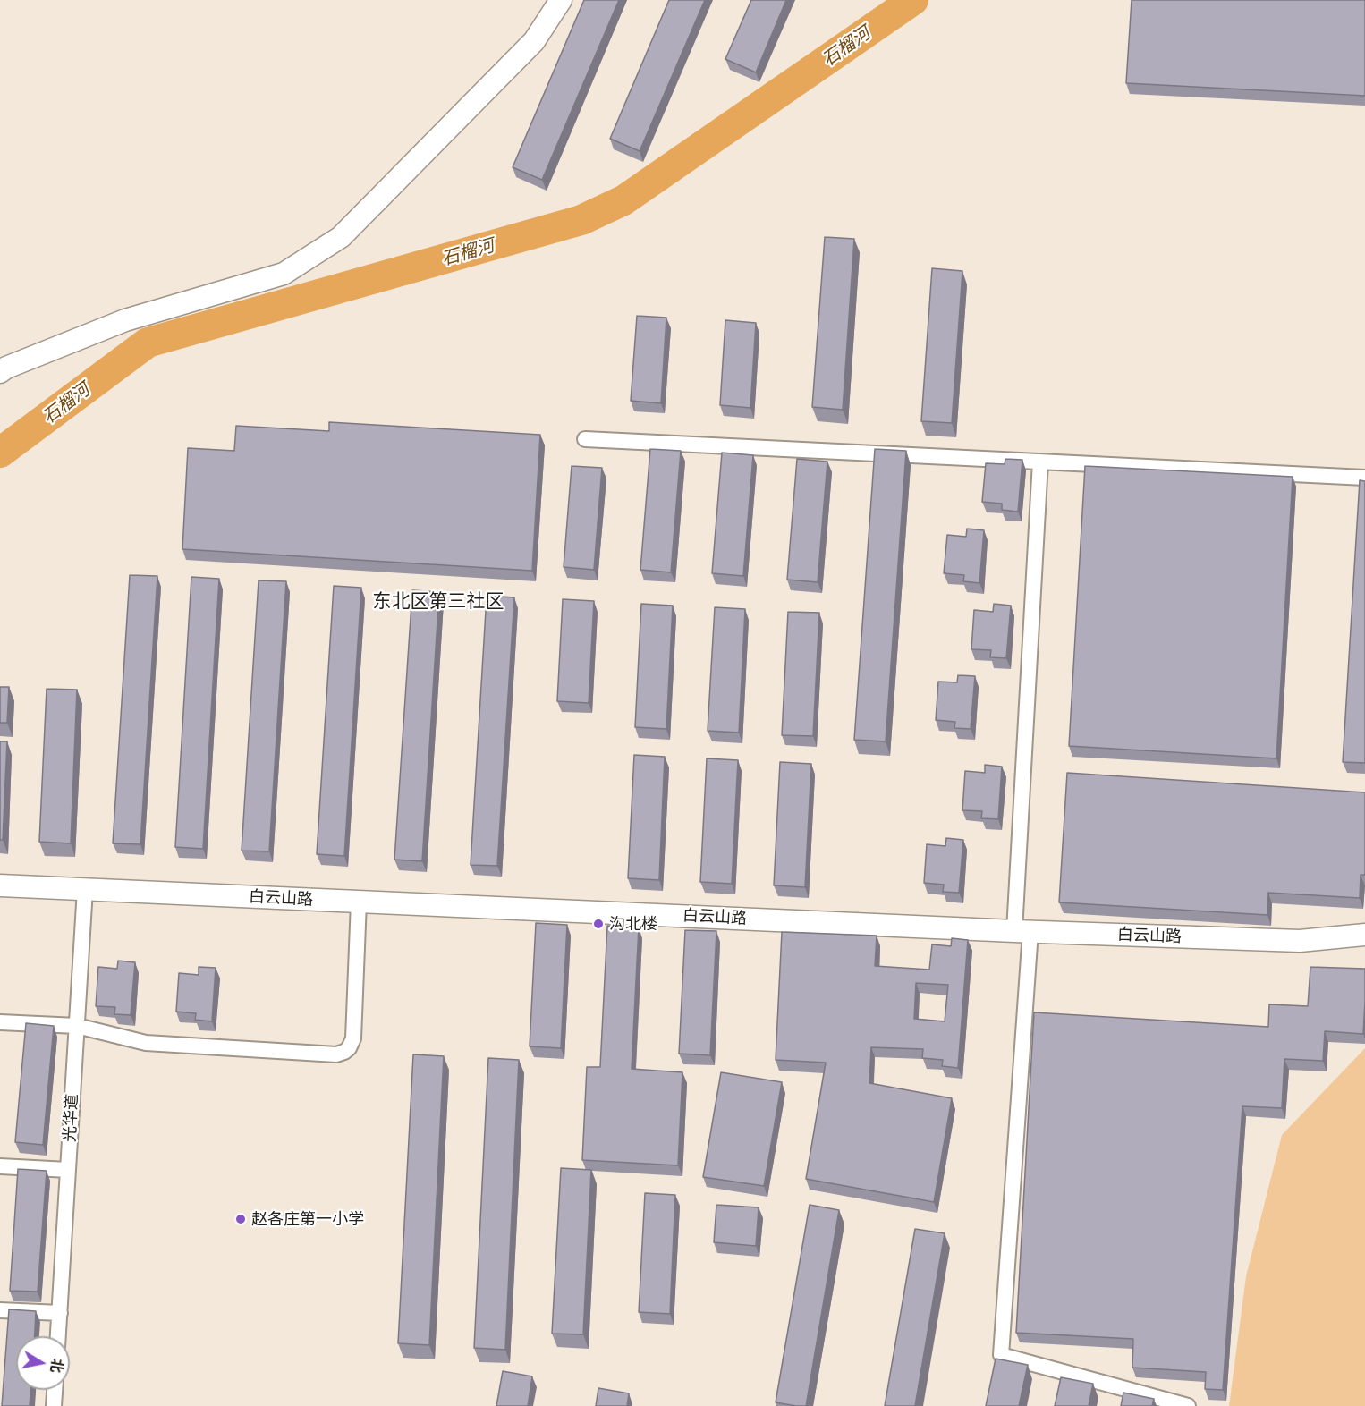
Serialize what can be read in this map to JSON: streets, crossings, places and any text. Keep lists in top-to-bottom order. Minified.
{"streets":{"street":["白云山路","光华道"]},"crossings":[["白云山路","光华道"]],"districts":["东北区第三社区"],"water":["石榴河"],"places":["沟北楼","赵各庄第一小学"],"north":"right"}
